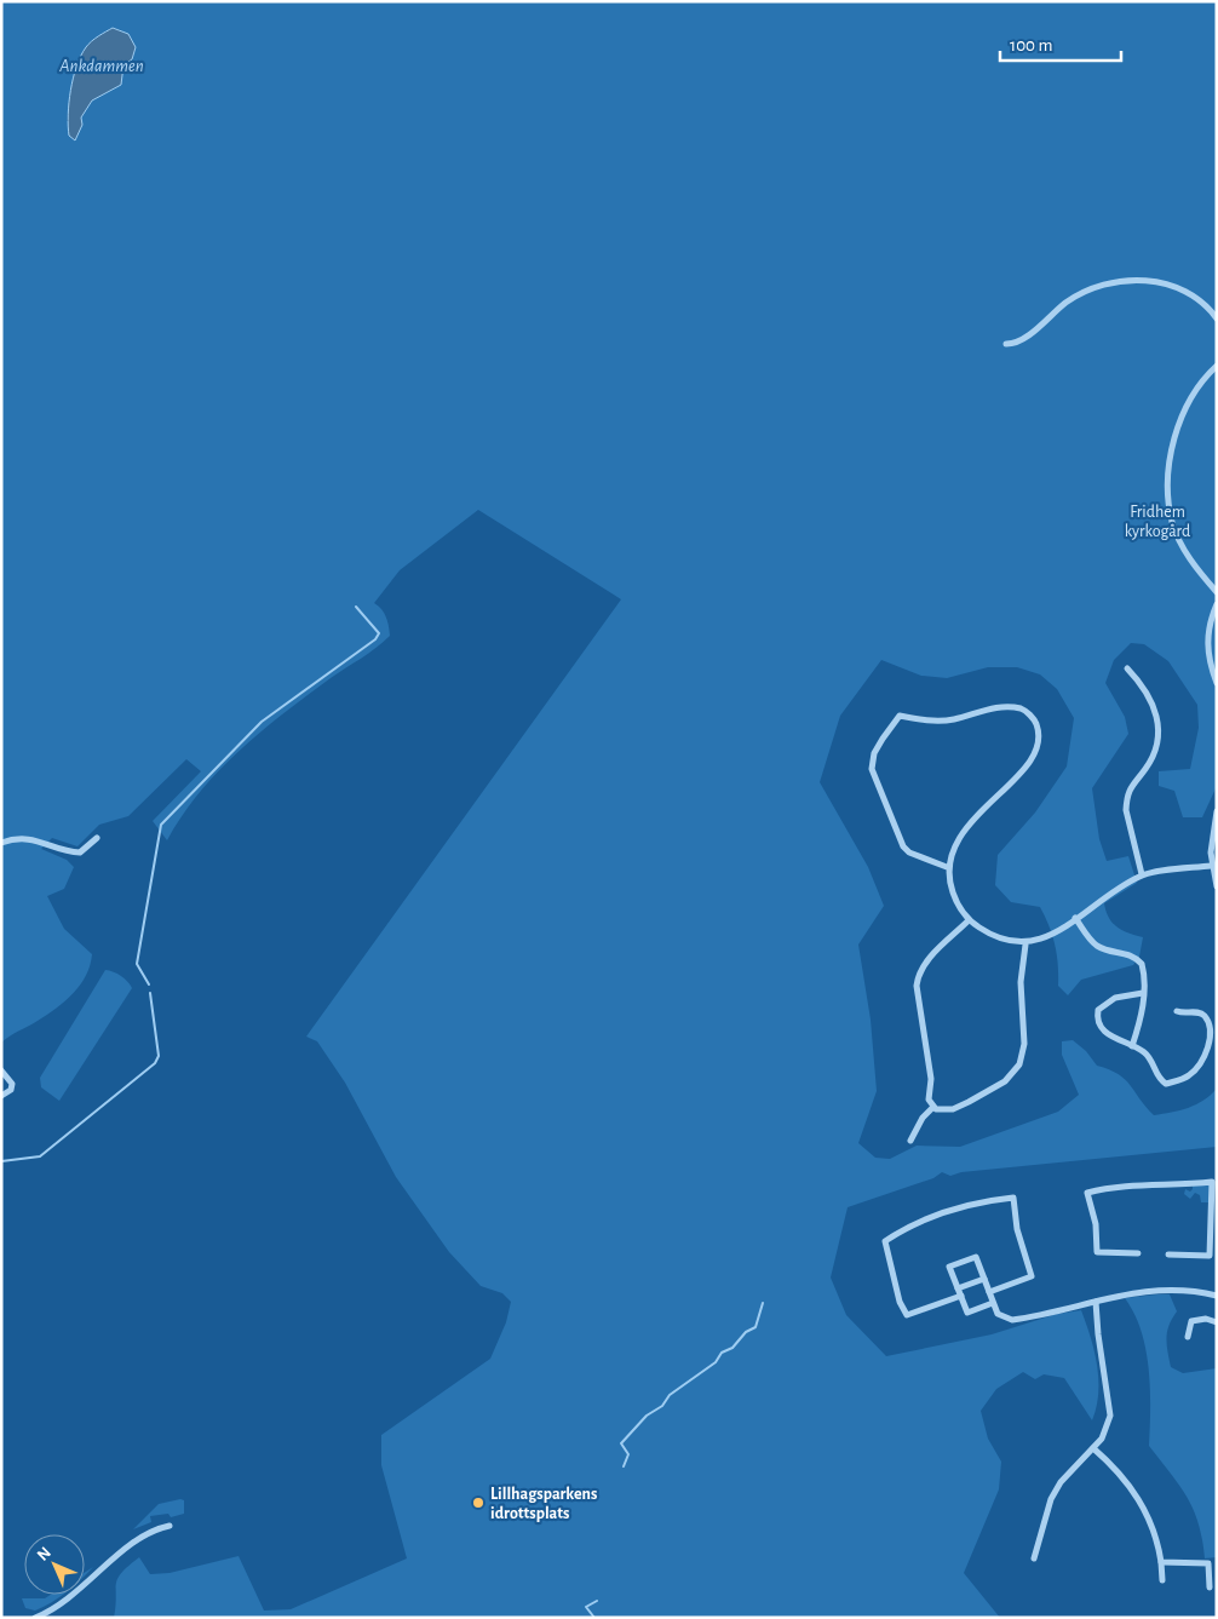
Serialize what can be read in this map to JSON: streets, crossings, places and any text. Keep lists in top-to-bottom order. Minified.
{"water":["Ankdammen"],"parks":["Fridhem kyrkogård"],"places":["Lillhagsparkens idrottsplats"],"scale_bar":"100 m","north":"top left"}
